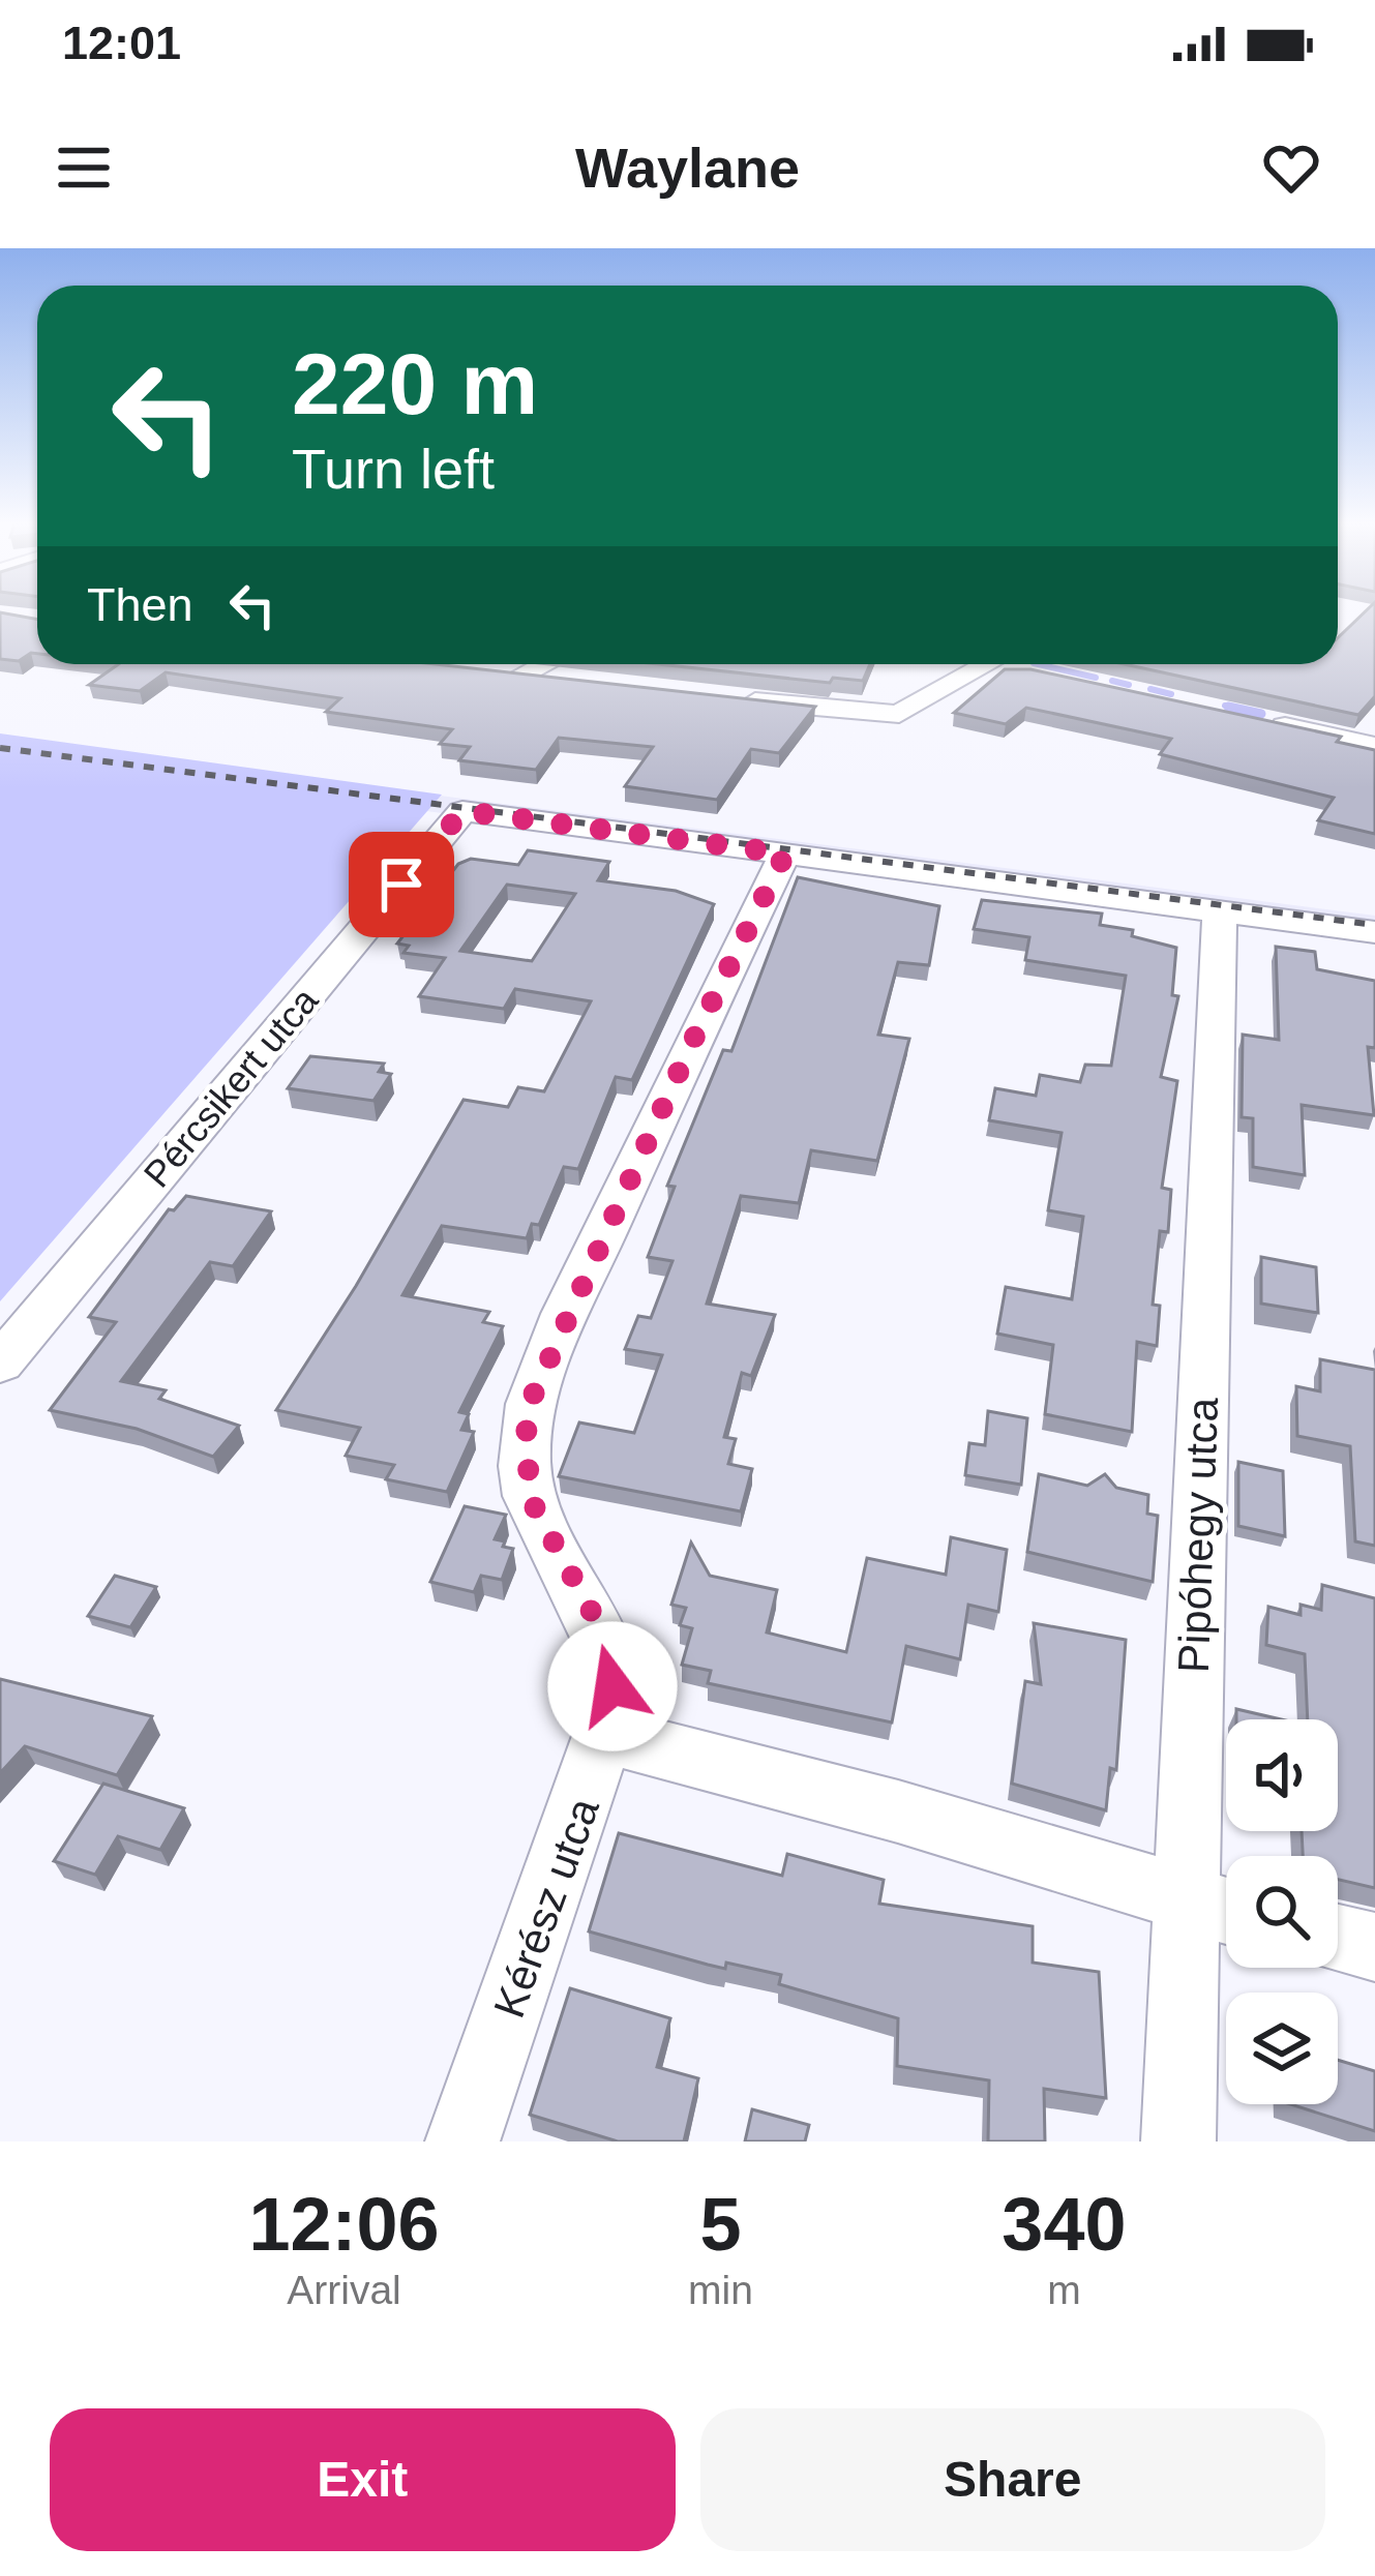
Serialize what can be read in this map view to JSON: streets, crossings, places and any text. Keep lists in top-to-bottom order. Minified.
{"streets":{"street":["Pércsikert utca","Pipóhegy utca","Kérész utca"]},"crossings":[["Pércsikert utca","Kérész utca"]],"page":{"status":"12:01","header":"Waylane","turn":["220 m","Turn left"],"then":"Then","eta":["12:06","Arrival","5","min","340","m"],"buttons":["Exit","Share"]}}
